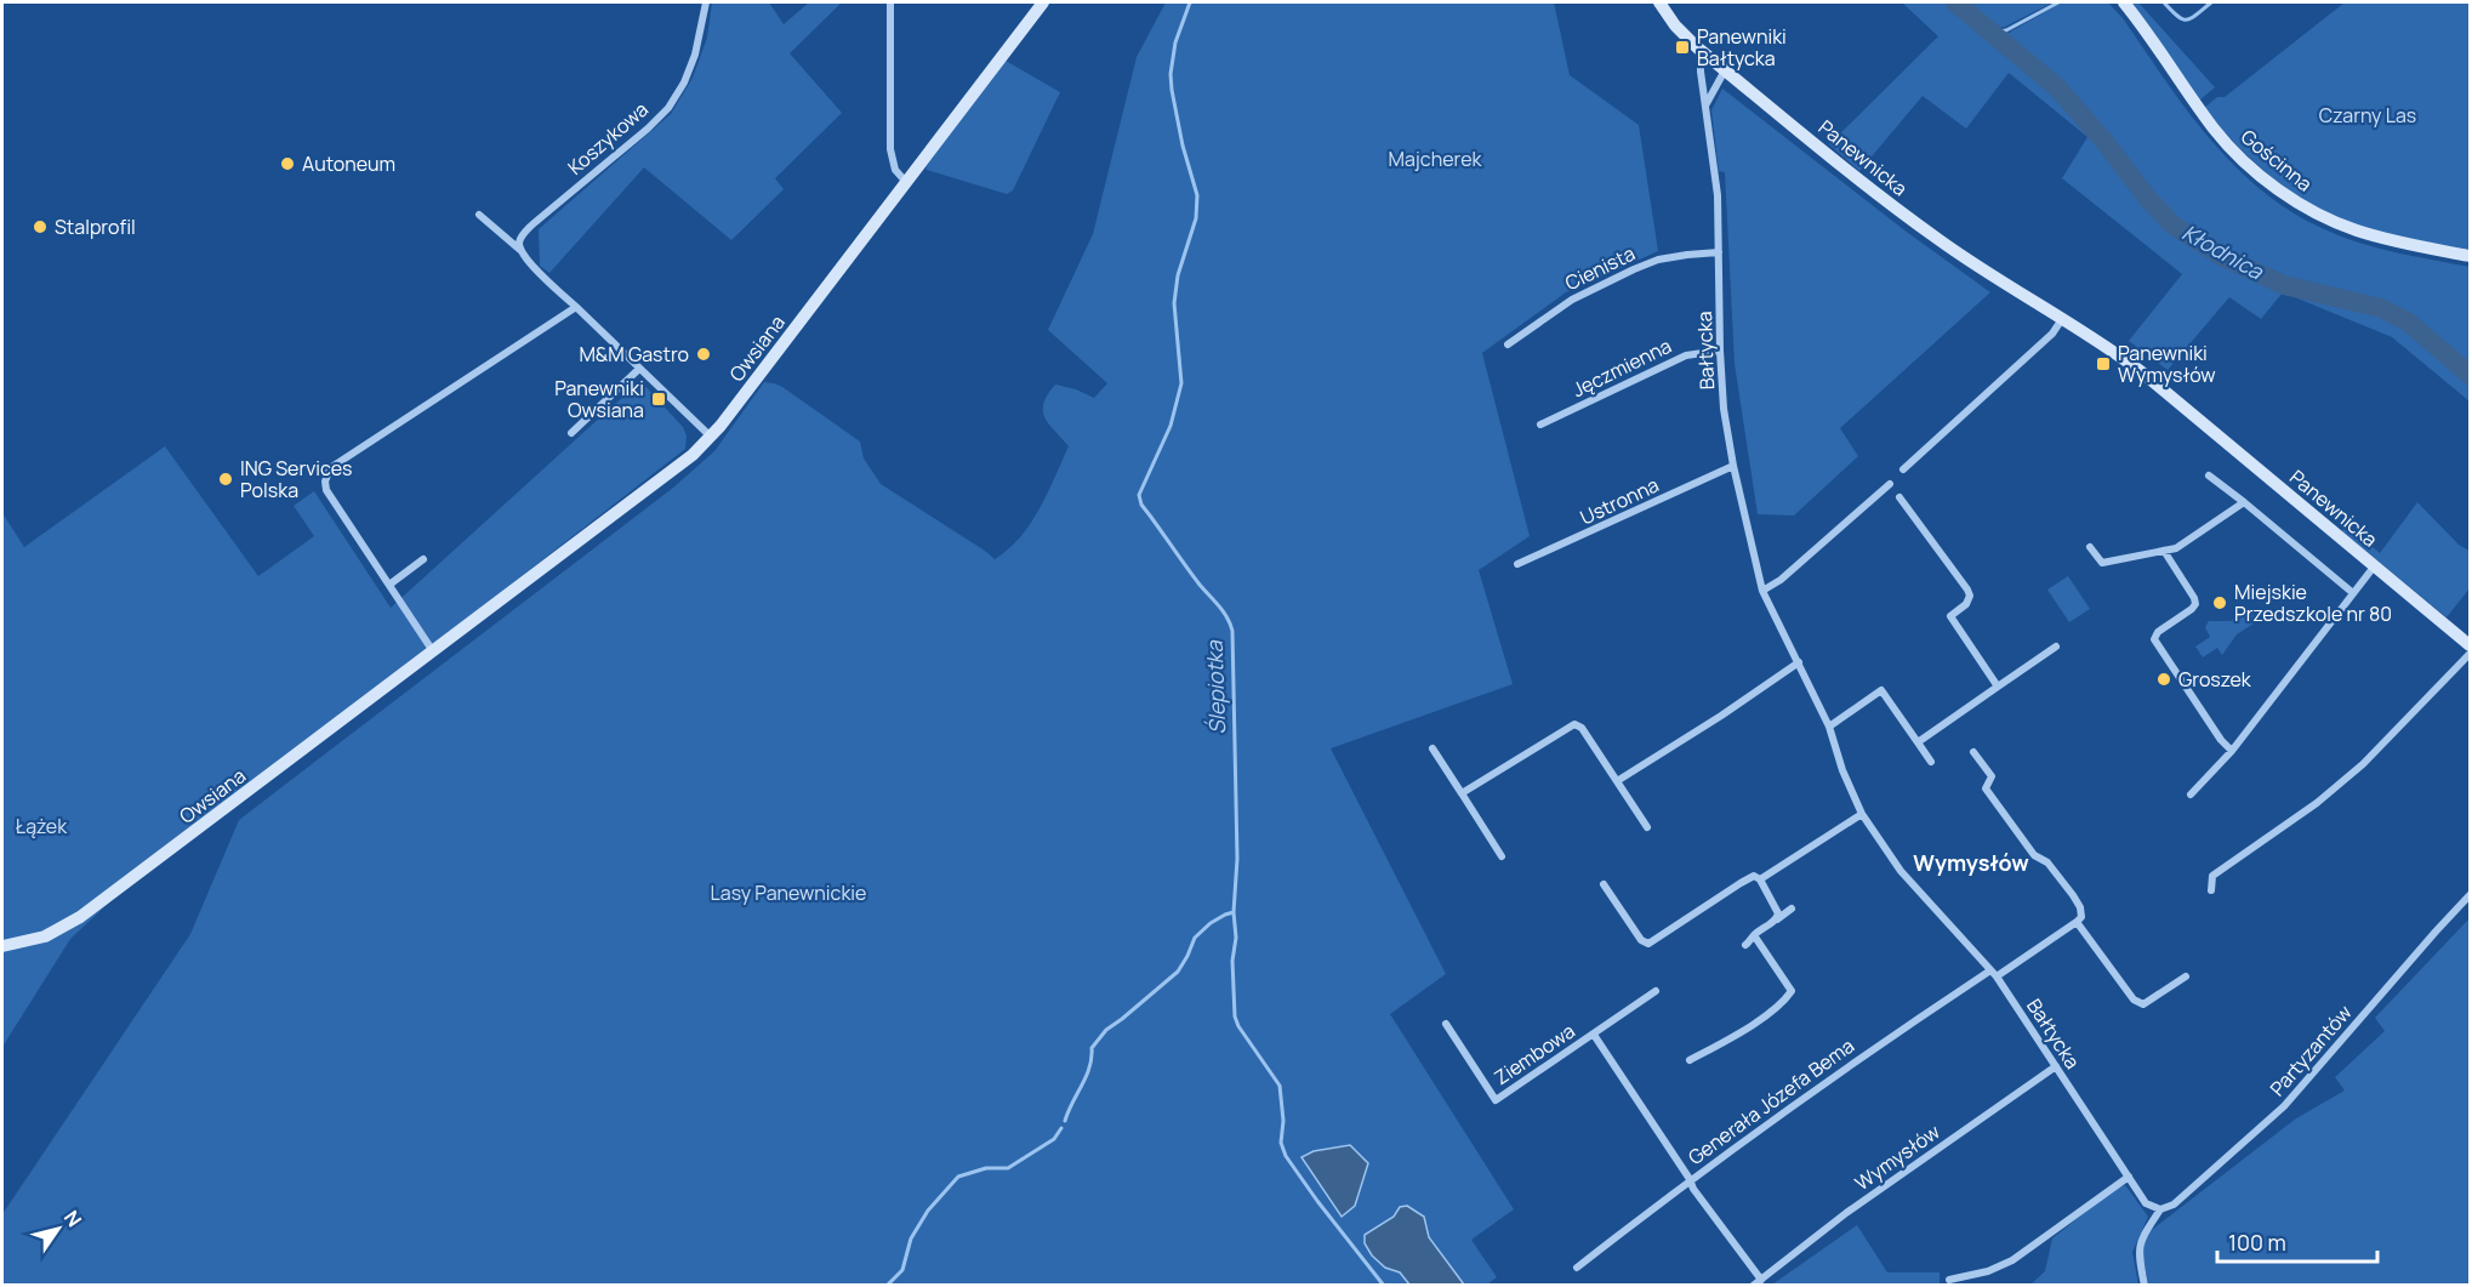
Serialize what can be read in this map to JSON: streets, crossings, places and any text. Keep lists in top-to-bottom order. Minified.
{"streets":{"street":["Koszykowa","Panewnicka","Gościnna","Cienista","Owsiana","Bałtycka","Jęczmienna","Ustronna","Partyzantów","Ziembowa","Generała Józefa Bema","Wymysłów"]},"crossings":[["Panewnicka","Bałtycka"],["Cienista","Bałtycka"],["Bałtycka","Jęczmienna"],["Bałtycka","Ustronna"],["Bałtycka","Partyzantów"],["Bałtycka","Generała Józefa Bema"],["Bałtycka","Wymysłów"],["Ziembowa","Generała Józefa Bema"]],"districts":["Wymysłów"],"water":["Kłodnica","Ślepiotka"],"parks":["Czarny Las","Majcherek","Łążek","Lasy Panewnickie"],"places":{"transit":["Panewniki Bałtycka","Panewniki Wymysłów","Panewniki Owsiana"],"other":["Autoneum","Stalprofil","M&M Gastro","ING Services Polska","Miejskie Przedszkole nr 80","Groszek"]},"scale_bar":"100 m","north":"top right"}
